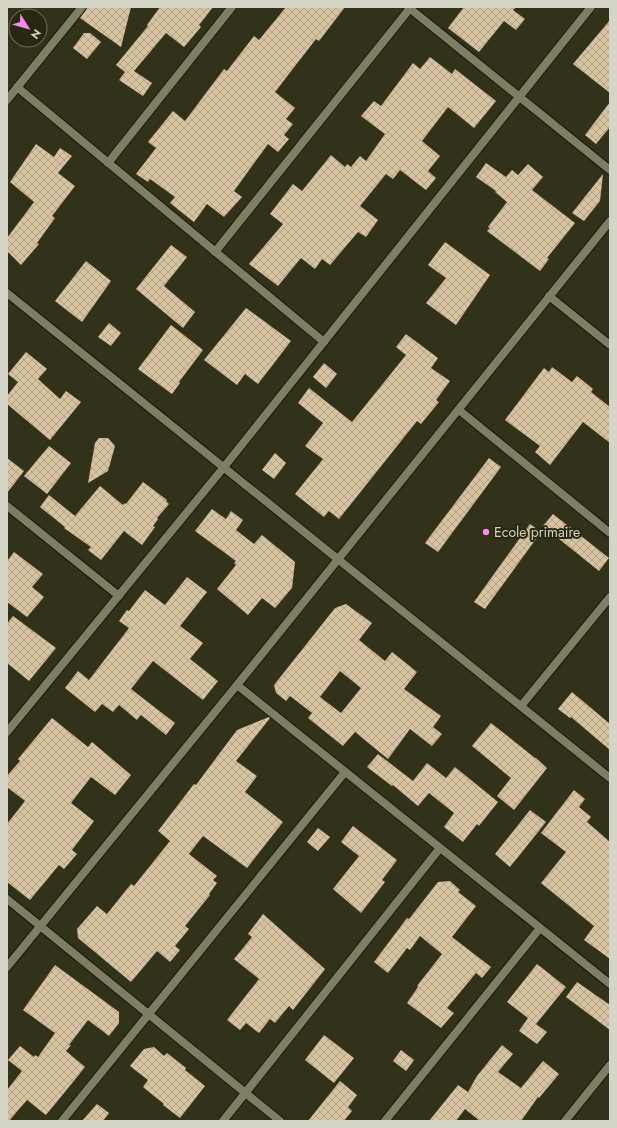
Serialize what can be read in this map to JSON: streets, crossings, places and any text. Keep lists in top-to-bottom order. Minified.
{"places":["Ecole primaire"],"north":"bottom right"}
